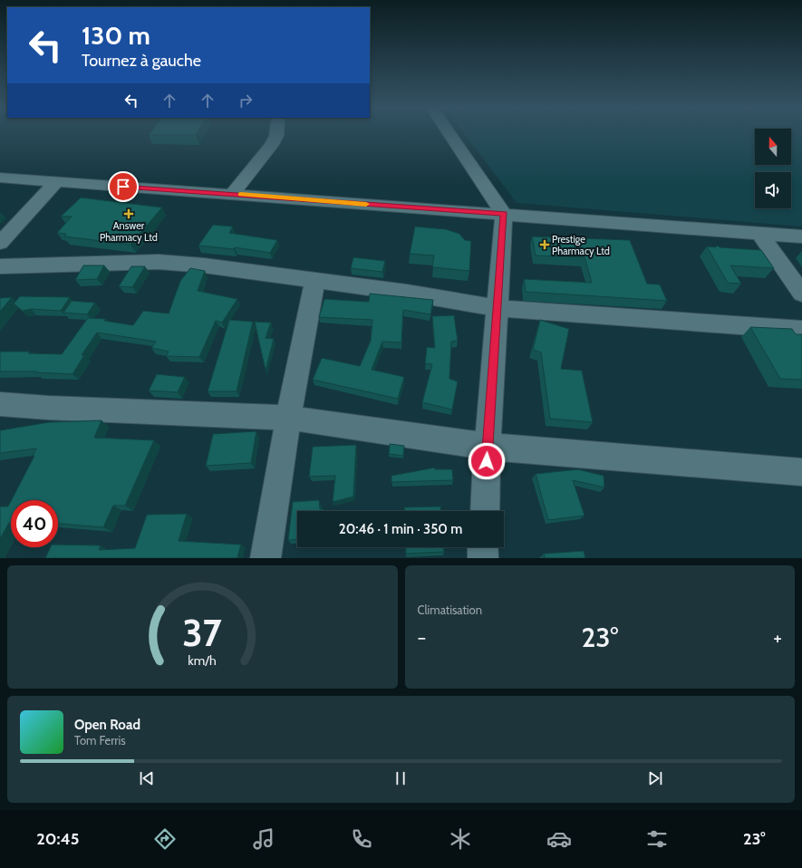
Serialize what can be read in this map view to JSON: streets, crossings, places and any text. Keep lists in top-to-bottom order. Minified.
{"places":{"health":["Answer Pharmacy Ltd","Prestige Pharmacy Ltd"]},"north":"top","page":{"turn":["130 m","Tournez à gauche"],"limit":"40","trip":"20:46 · 1 min · 350 m","tile":"Climatisation","heat":["−","23°","+"],"song":["Open Road","Tom Ferris"],"tabs":["20:45","23°"],"gauge":["37","km/h"]}}
